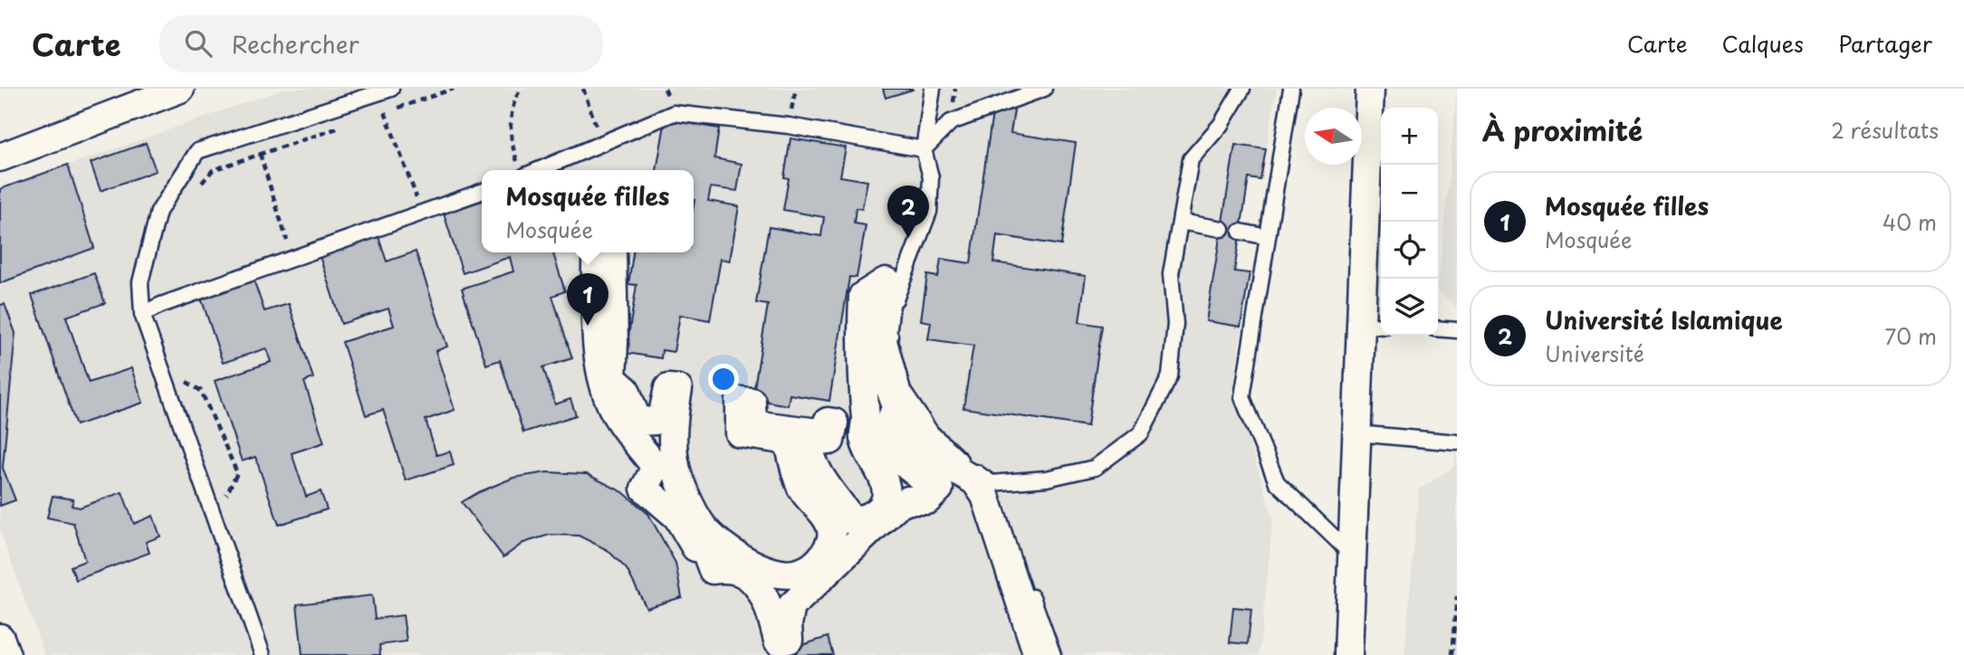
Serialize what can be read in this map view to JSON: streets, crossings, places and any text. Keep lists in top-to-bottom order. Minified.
{"north":"left","page":{"header":"Carte","search":"Rechercher","nav":["Carte","Calques","Partager"],"heading":["À proximité","2 résultats"],"map_buttons":["+","−"],"popup":["Mosquée filles","Mosquée"],"list":[{"mark":"1","name":"Mosquée filles","note":"Mosquée","value":"40 m"},{"mark":"2","name":"Université Islamique","note":"Université","value":"70 m"}],"pins":["2","1"]}}
